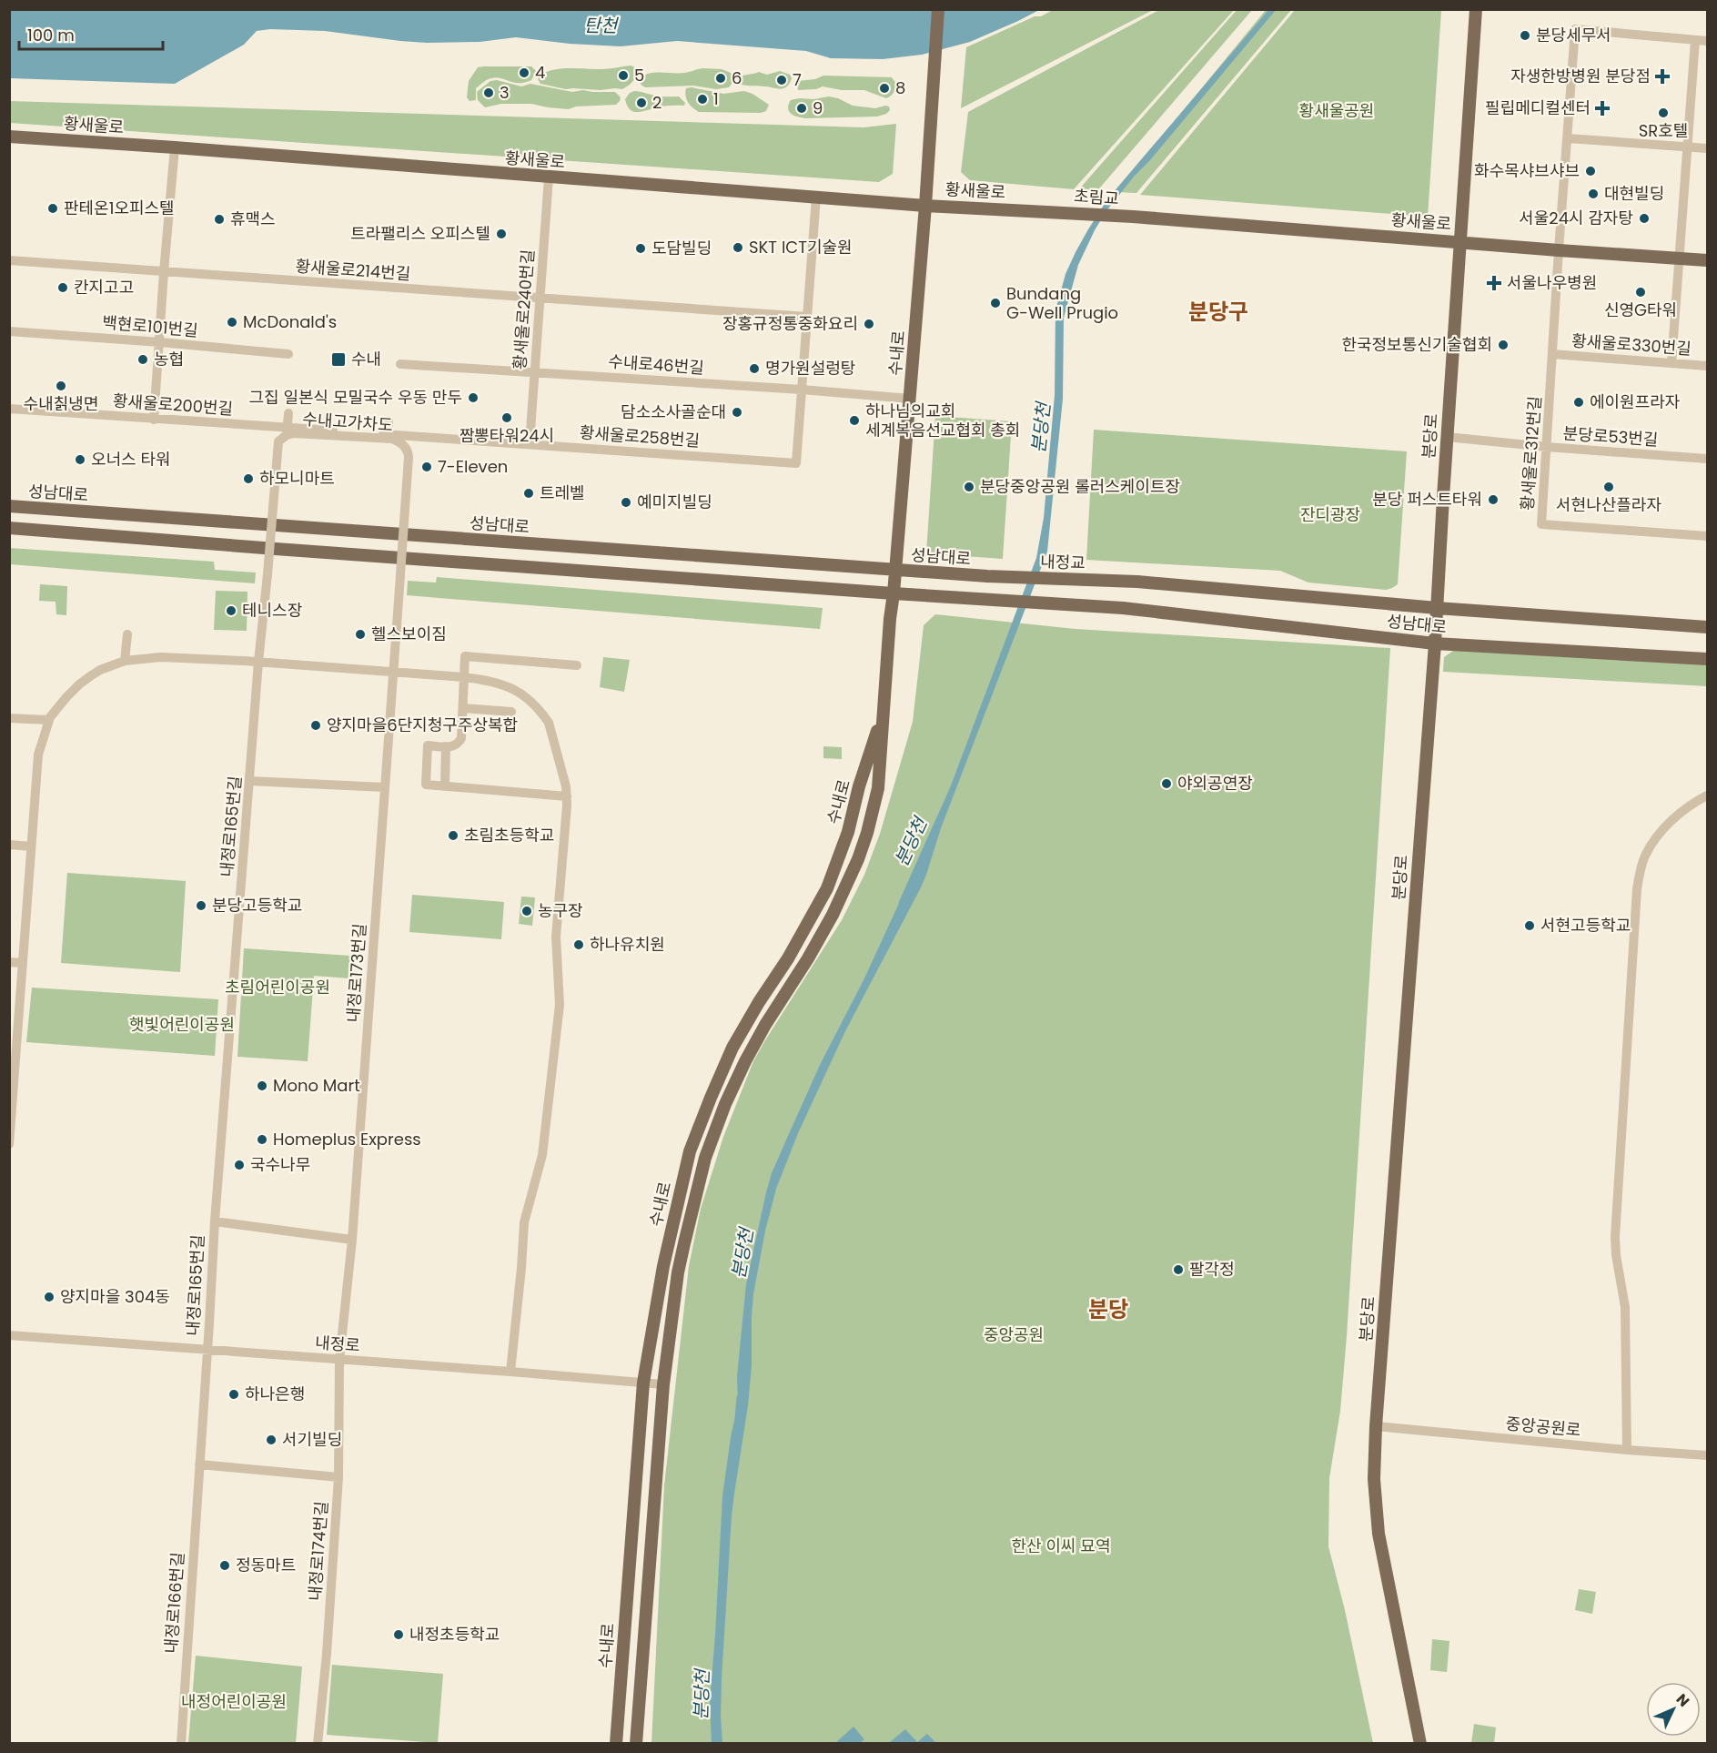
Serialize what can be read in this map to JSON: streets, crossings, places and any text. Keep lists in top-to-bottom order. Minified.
{"streets":{"main road":["황새울로","초림교","수내로","분당로","성남대로","내정교"],"street":["황새울로214번길","황새울로240번길","백현로101번길","황새울로330번길","수내로46번길","황새울로200번길","수내고가차도","황새울로258번길","분당로53번길","황새울로312번길","내정로165번길","내정로173번길","내정로","중앙공원로","내정로174번길","내정로166번길"]},"crossings":[["황새울로","초림교"],["황새울로","황새울로240번길"],["황새울로","수내로"],["황새울로","분당로"],["황새울로","황새울로258번길"],["황새울로","황새울로312번길"],["황새울로214번길","황새울로240번길"],["황새울로240번길","수내로46번길"],["황새울로240번길","황새울로258번길"],["황새울로330번길","황새울로312번길"],["수내로","수내로46번길"],["수내로","성남대로"],["수내로","내정로"],["수내로46번길","황새울로258번길"],["황새울로200번길","황새울로258번길"],["수내고가차도","내정로165번길"],["수내고가차도","내정로173번길"],["분당로","분당로53번길"],["분당로","성남대로"],["분당로","중앙공원로"],["분당로53번길","황새울로312번길"],["성남대로","내정교"],["내정로165번길","내정로173번길"],["내정로165번길","내정로"],["내정로165번길","내정로166번길"],["내정로173번길","내정로"],["내정로173번길","내정로174번길"],["내정로","내정로174번길"],["내정로","내정로166번길"]],"districts":["분당구","분당"],"water":["탄천","분당천"],"parks":["황새울공원","잔디광장","초림어린이공원","햇빛어린이공원","중앙공원","한산 이씨 묘역","내정어린이공원"],"places":{"other":["분당세무서","4","5","6","7","8","3","1","2","9","SR호텔","화수목샤브샤브","대현빌딩","판테온1오피스텔","서울24시 감자탕","휴맥스","트라팰리스 오피스텔","SKT ICT기술원","도담빌딩","칸지고고","신영G타워","Bundang G-Well Prugio","McDonald's","장홍규정통중화요리","한국정보통신기술협회","농협","명가원설렁탕","수내칡냉면","그집 일본식 모밀국수 우동 만두","에이원프라자","담소소사골순대","짬뽕타워24시","하나님의교회 세계복음선교협회 총회","오너스 타워","7-Eleven","하모니마트","분당중앙공원 롤러스케이트장","서현나산플라자","트레벨","분당 퍼스트타워","예미지빌딩","테니스장","헬스보이짐","양지마을6단지청구주상복합","야외공연장","초림초등학교","분당고등학교","농구장","서현고등학교","하나유치원","Mono Mart","Homeplus Express","국수나무","팔각정","양지마을 304동","하나은행","서기빌딩","정동마트","내정초등학교"],"health":["자생한방병원 분당점","필립메디컬센터","서울나우병원"],"transit":["수내"]},"scale_bar":"100 m","north":"top right"}
